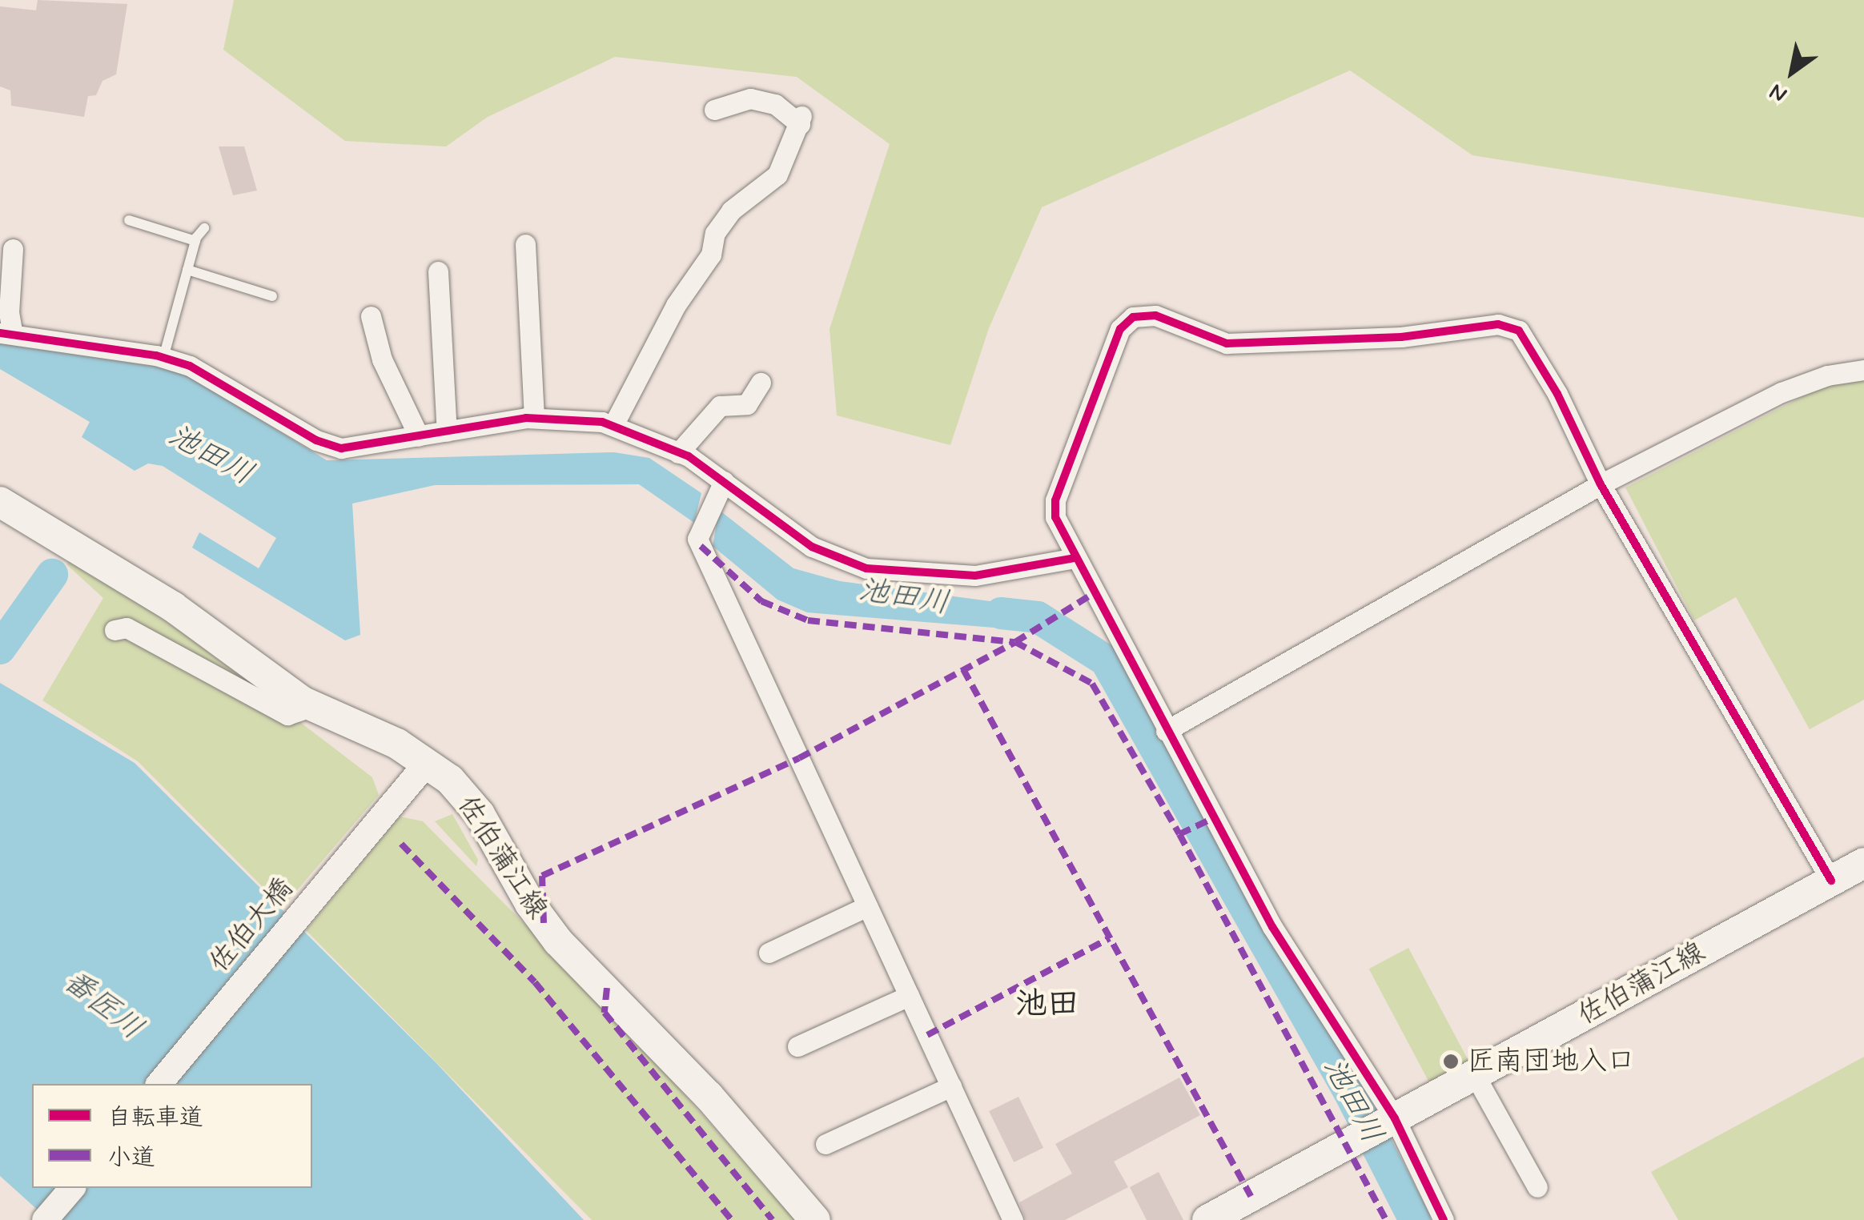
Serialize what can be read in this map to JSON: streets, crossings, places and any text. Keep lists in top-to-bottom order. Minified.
{"streets":{"main road":["佐伯蒲江線"],"street":["佐伯大橋"]},"crossings":[["佐伯蒲江線","佐伯大橋"]],"districts":["池田"],"water":["池田川","番匠川"],"places":["匠南団地入口"],"legend":["自転車道","小道"],"north":"bottom left"}
